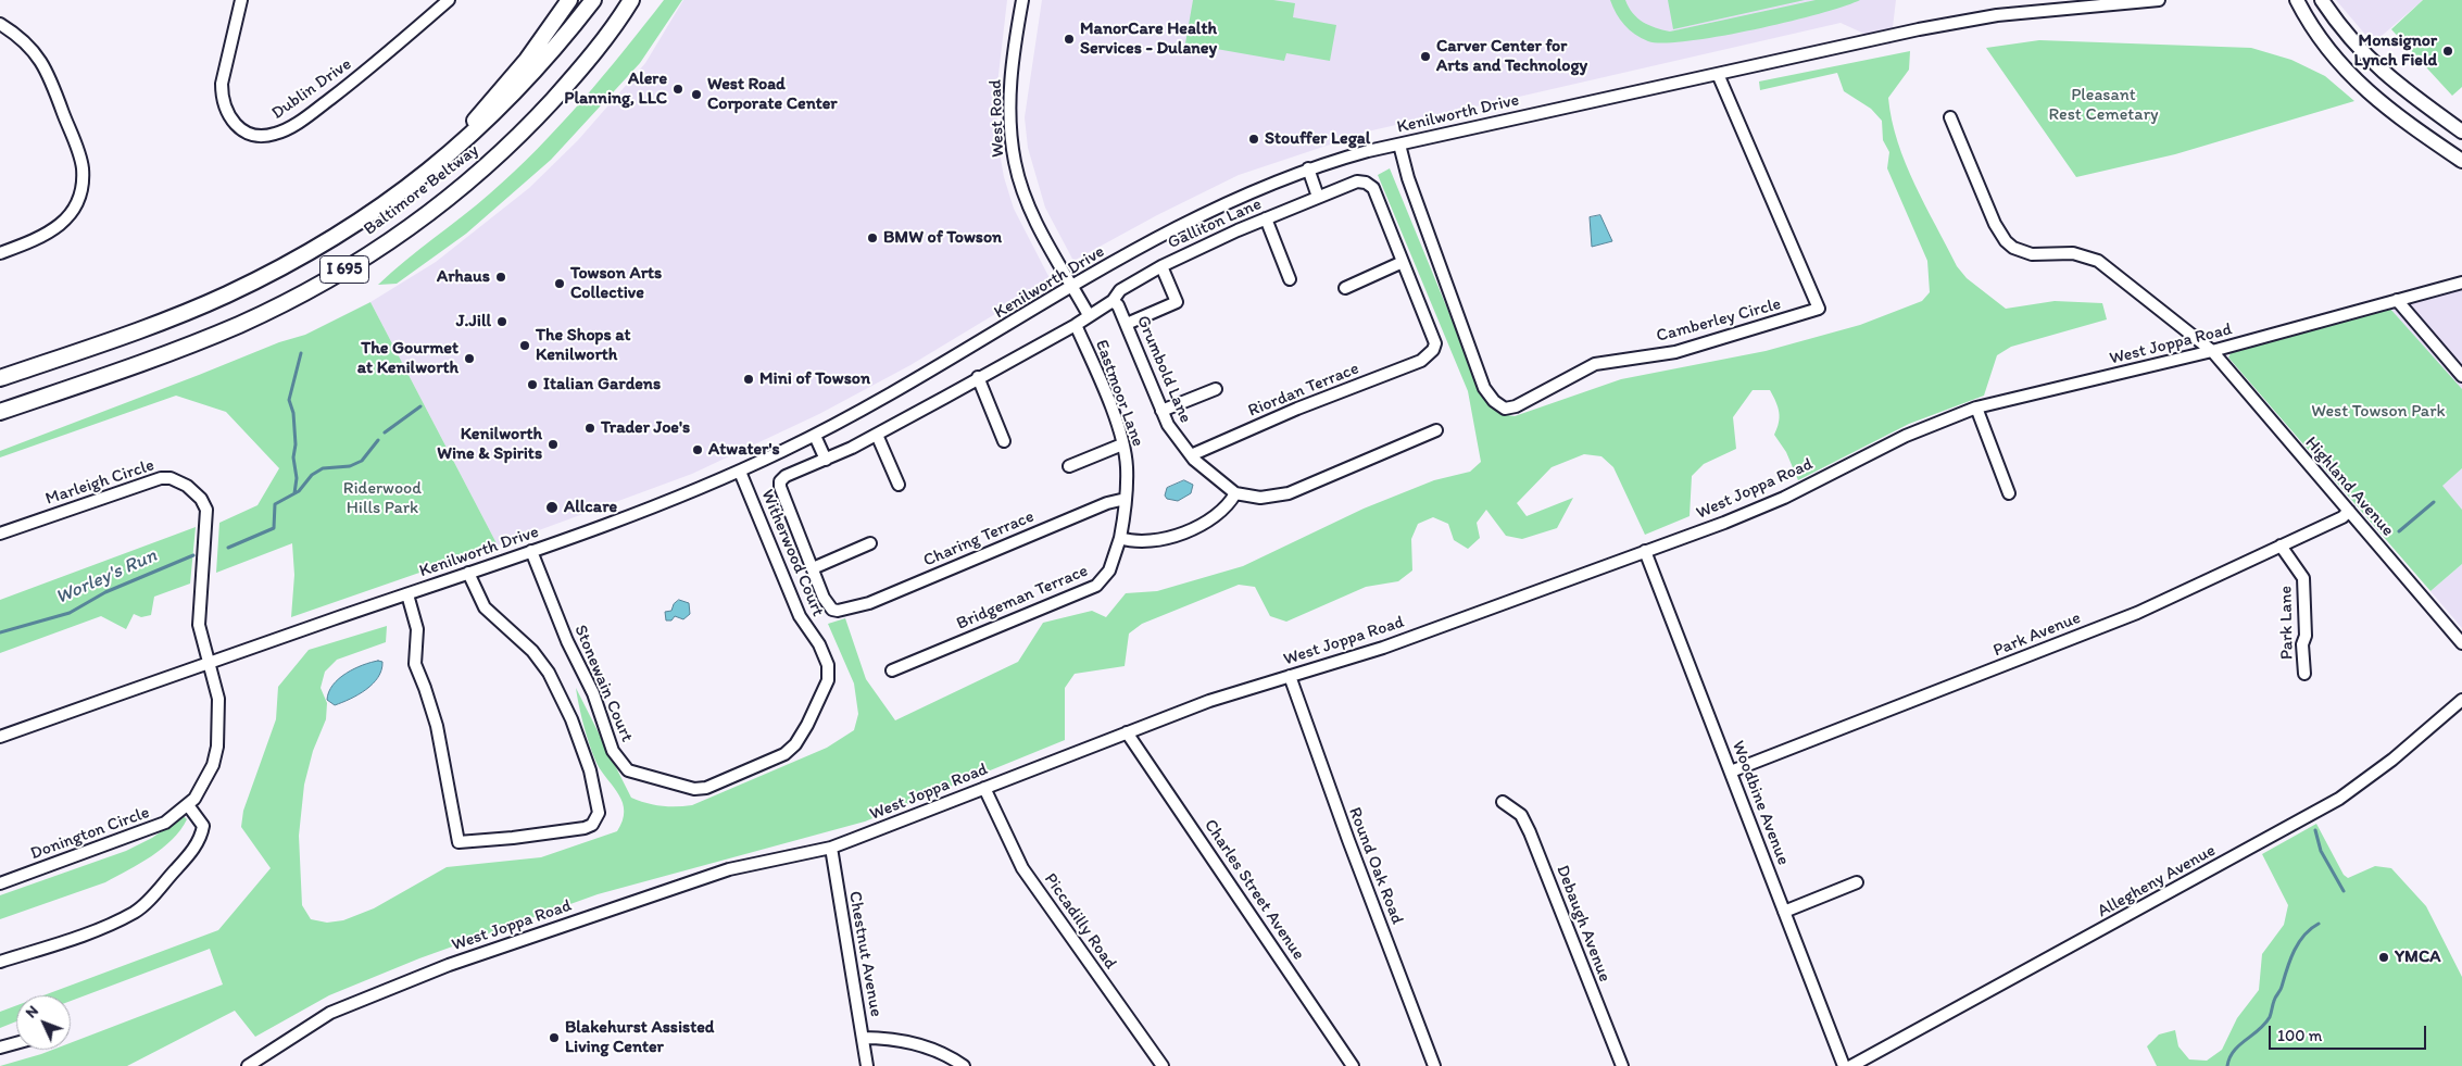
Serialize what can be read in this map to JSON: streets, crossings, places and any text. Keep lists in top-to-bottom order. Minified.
{"streets":{"highway":["Baltimore Beltway","I 695"],"street":["Dublin Drive","Kenilworth Drive","West Road","Galliton Lane","Camberley Circle","West Joppa Road","Grumbold Lane","Riordan Terrace","Eastmoor Lane","Marleigh Circle","Highland Avenue","Charing Terrace","Witherwood Court","Bridgeman Terrace","Park Lane","Park Avenue","Stonewain Court","Woodbine Avenue","Donington Circle","Round Oak Road","Allegheny Avenue","Charles Street Avenue","Piccadilly Road","Debaugh Avenue","Chestnut Avenue"]},"crossings":[["Kenilworth Drive","West Road"],["Kenilworth Drive","Camberley Circle"],["Kenilworth Drive","Marleigh Circle"],["Kenilworth Drive","Witherwood Court"],["Kenilworth Drive","Stonewain Court"],["Kenilworth Drive","Donington Circle"],["Galliton Lane","Grumbold Lane"],["Galliton Lane","Riordan Terrace"],["Galliton Lane","Eastmoor Lane"],["Galliton Lane","Charing Terrace"],["West Joppa Road","Highland Avenue"],["West Joppa Road","Woodbine Avenue"],["West Joppa Road","Round Oak Road"],["West Joppa Road","Charles Street Avenue"],["West Joppa Road","Piccadilly Road"],["West Joppa Road","Chestnut Avenue"],["Grumbold Lane","Riordan Terrace"],["Eastmoor Lane","Charing Terrace"],["Eastmoor Lane","Bridgeman Terrace"],["Marleigh Circle","Donington Circle"],["Highland Avenue","Park Avenue"],["Witherwood Court","Stonewain Court"],["Park Lane","Park Avenue"],["Park Avenue","Woodbine Avenue"]],"water":["Worley's Run"],"parks":["Pleasant Rest Cemetary","West Towson Park","Riderwood Hills Park"],"places":["ManorCare Health Services - Dulaney","Monsignor Lynch Field","Carver Center for Arts and Technology","Alere Planning, LLC","West Road Corporate Center","Stouffer Legal","BMW of Towson","Arhaus","Towson Arts Collective","J.Jill","The Shops at Kenilworth","The Gourmet at Kenilworth","Mini of Towson","Italian Gardens","Trader Joe's","Kenilworth Wine & Spirits","Atwater's","Allcare","YMCA","Blakehurst Assisted Living Center"],"scale_bar":"100 m","north":"top left"}
